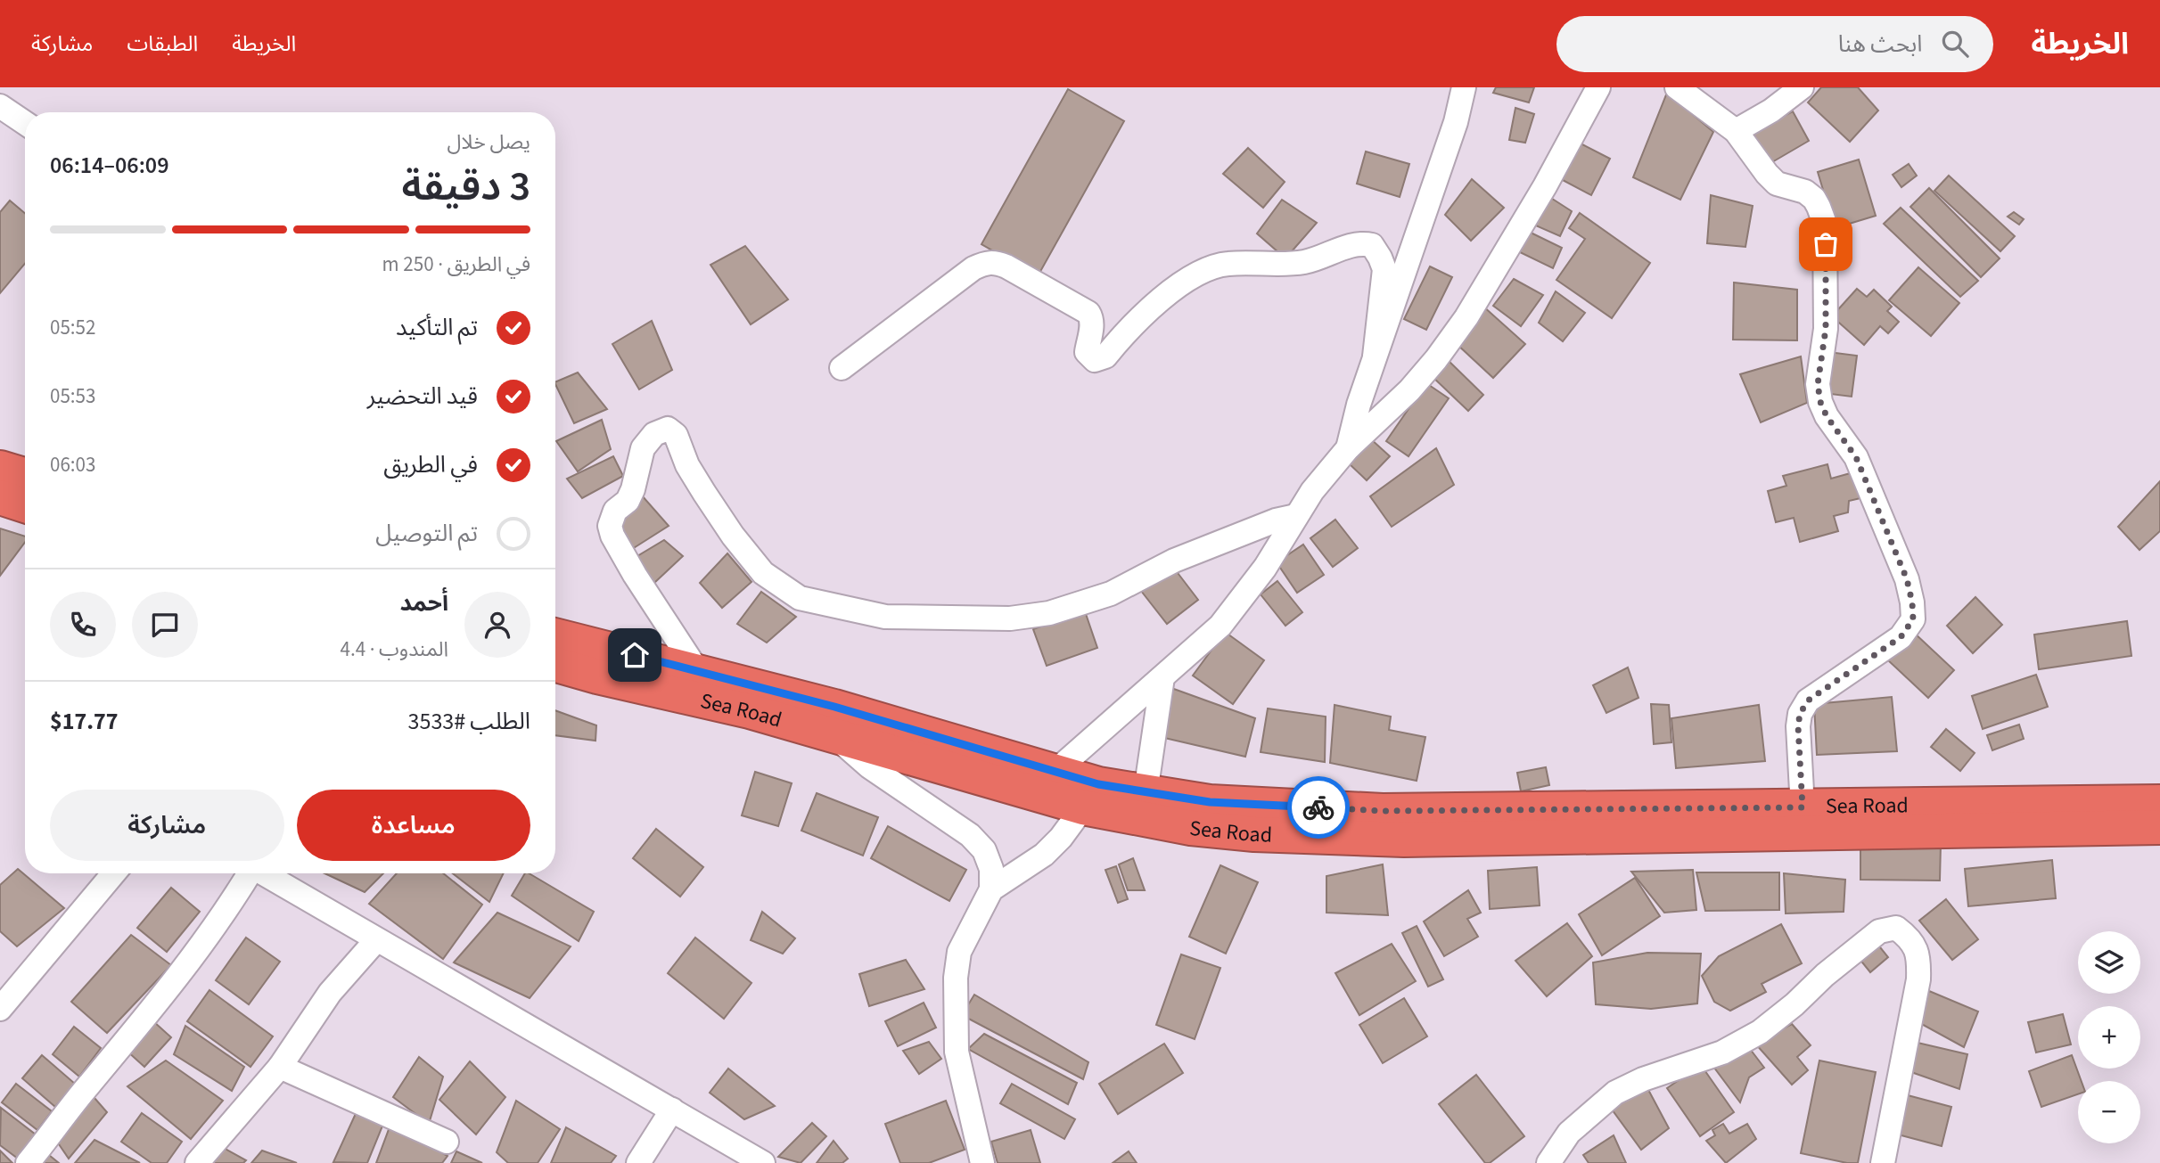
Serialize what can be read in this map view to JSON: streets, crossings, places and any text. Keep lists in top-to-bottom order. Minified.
{"streets":{"highway":["Sea Road"]},"page":{"header":"الخريطة","search":"ابحث هنا","nav":["الخريطة","الطبقات","مشاركة"],"heading":["3 دقيقة","يصل خلال","06:09–06:14"],"panel":["أحمد","المندوب · 4.4","الطلب #3533","$17.77"],"bar":"في الطريق · 250 m","list":[["تم التأكيد","05:52"],["قيد التحضير","05:53"],["في الطريق","06:03"],"تم التوصيل"],"buttons":["مساعدة","مشاركة"],"map_buttons":["+","−"]}}
